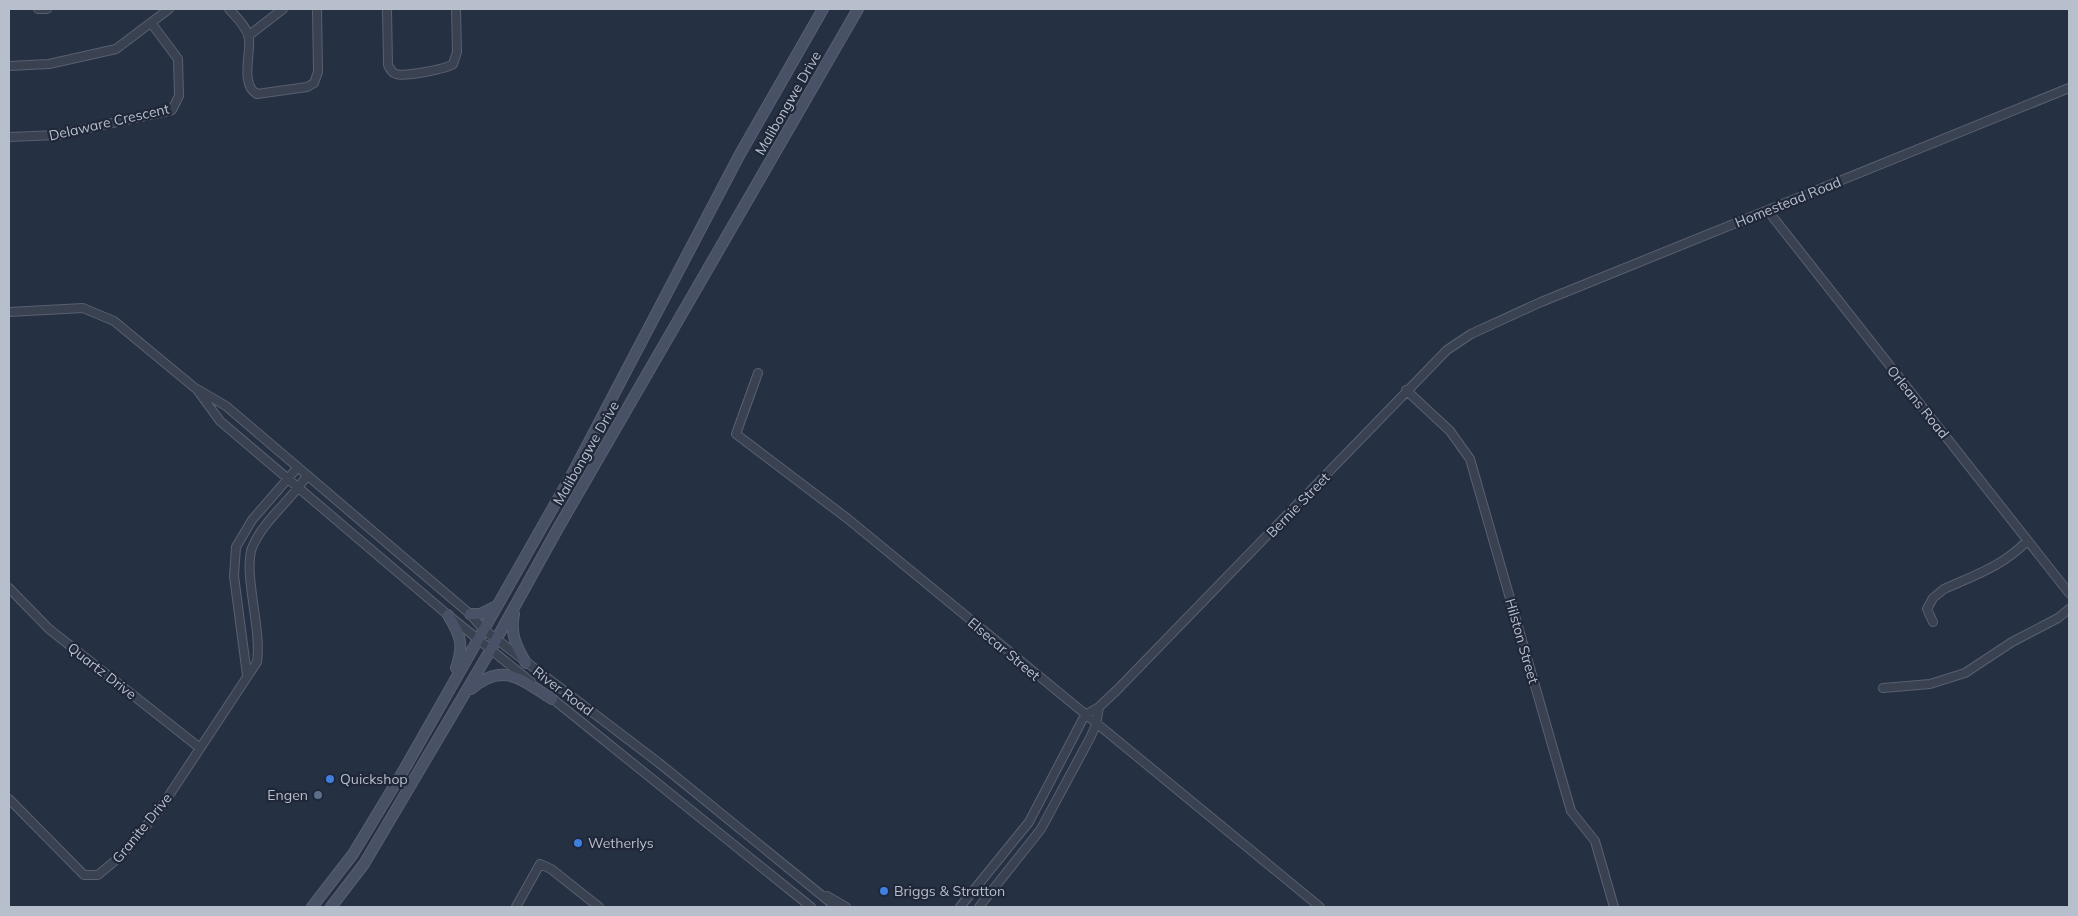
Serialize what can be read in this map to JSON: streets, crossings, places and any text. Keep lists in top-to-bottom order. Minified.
{"streets":{"main road":["Malibongwe Drive"],"street":["Delaware Crescent","Homestead Road","Orleans Road","Bernie Street","Hilston Street","Elsecar Street","Quartz Drive","River Road","Granite Drive"]},"crossings":[["Malibongwe Drive","River Road"],["Homestead Road","Orleans Road"],["Homestead Road","Bernie Street"],["Bernie Street","Hilston Street"],["Bernie Street","Elsecar Street"],["Quartz Drive","Granite Drive"],["River Road","Granite Drive"]],"places":["Quickshop","Engen","Wetherlys","Briggs & Stratton"]}
